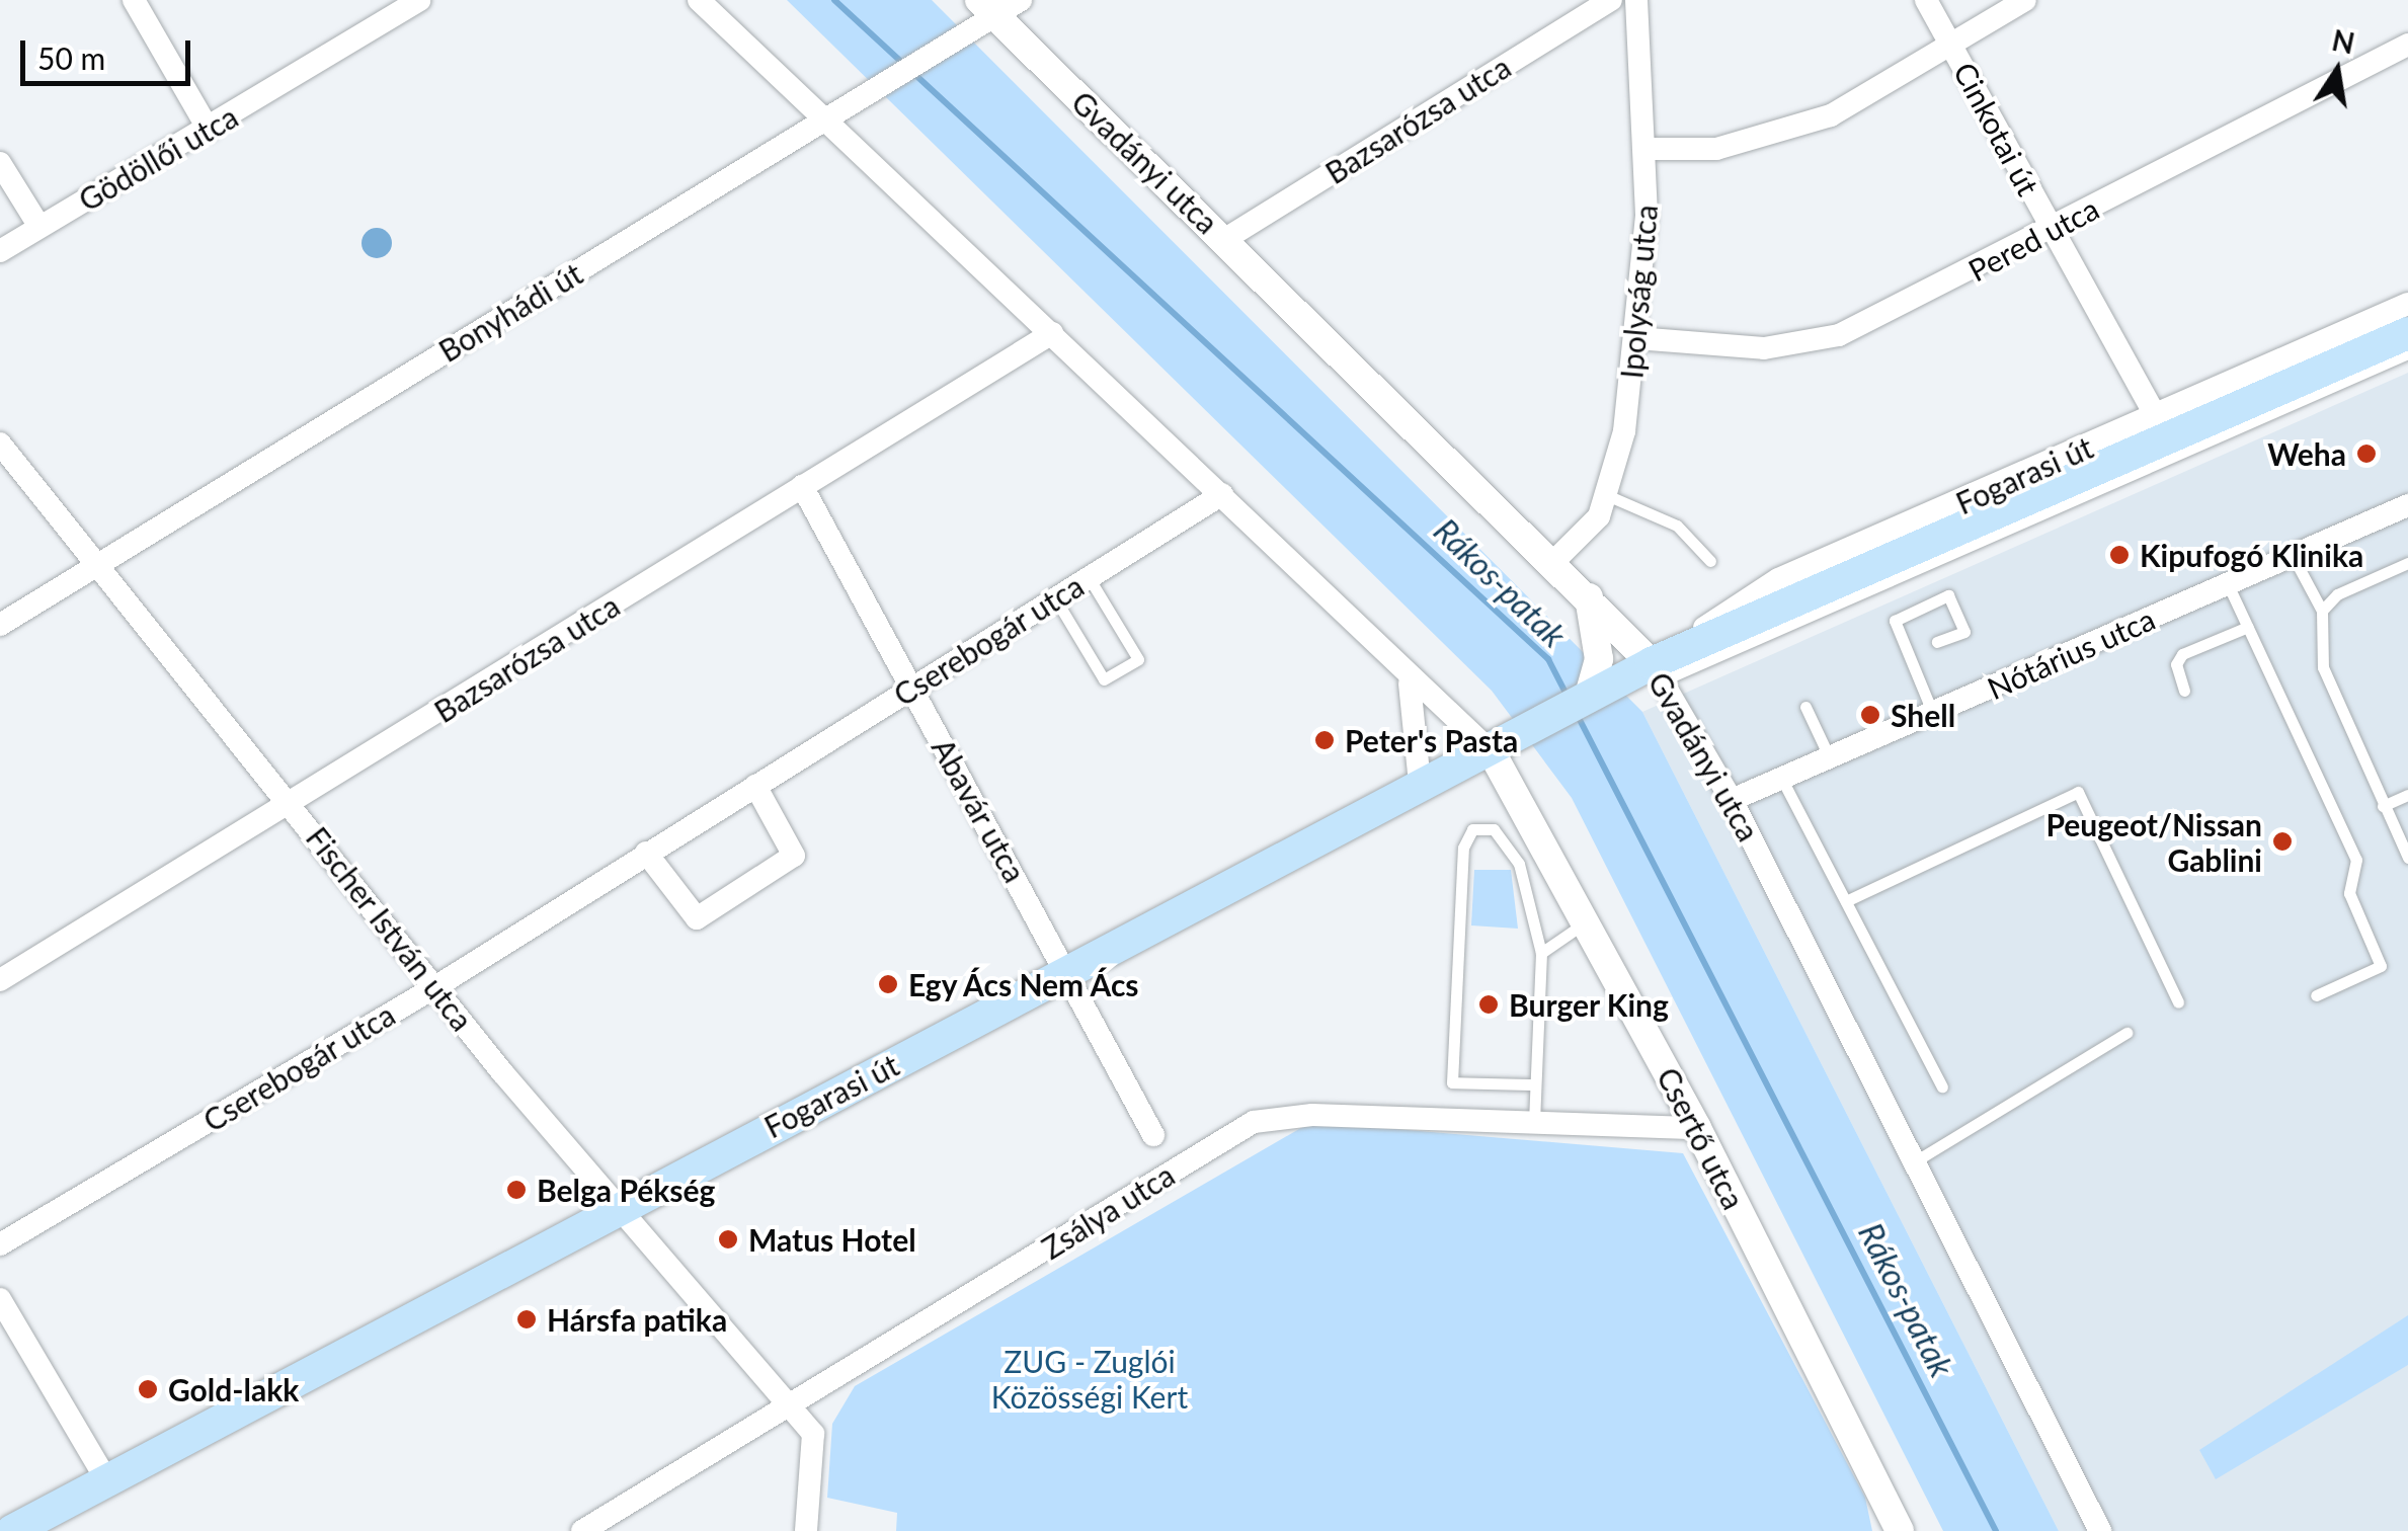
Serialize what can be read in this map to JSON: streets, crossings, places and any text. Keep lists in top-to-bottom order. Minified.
{"streets":{"main road":["Fogarasi út"],"street":["Bazsarózsa utca","Cinkotai út","Gödöllői utca","Gvadányi utca","Pered utca","Ipolyság utca","Bonyhádi út","Cserebogár utca","Nótárius utca","Abavár utca","Fischer István utca","Csertő utca","Zsálya utca"]},"crossings":[["Bazsarózsa utca","Gvadányi utca"],["Bazsarózsa utca","Abavár utca"],["Bazsarózsa utca","Fischer István utca"],["Cinkotai út","Pered utca"],["Cinkotai út","Fogarasi út"],["Gvadányi utca","Ipolyság utca"],["Gvadányi utca","Bonyhádi út"],["Gvadányi utca","Fogarasi út"],["Gvadányi utca","Nótárius utca"],["Pered utca","Ipolyság utca"],["Bonyhádi út","Fischer István utca"],["Fogarasi út","Abavár utca"],["Fogarasi út","Fischer István utca"],["Fogarasi út","Csertő utca"],["Cserebogár utca","Abavár utca"],["Cserebogár utca","Fischer István utca"],["Fischer István utca","Zsálya utca"],["Csertő utca","Zsálya utca"]],"water":["Rákos-patak"],"parks":["ZUG - Zuglói Közösségi Kert"],"places":["Weha","Kipufogó Klinika","Shell","Peter's Pasta","Peugeot/Nissan Gablini","Egy Ács Nem Ács","Burger King","Belga Pékség","Matus Hotel","Hársfa patika","Gold-lakk"],"scale_bar":"50 m","north":"top"}
